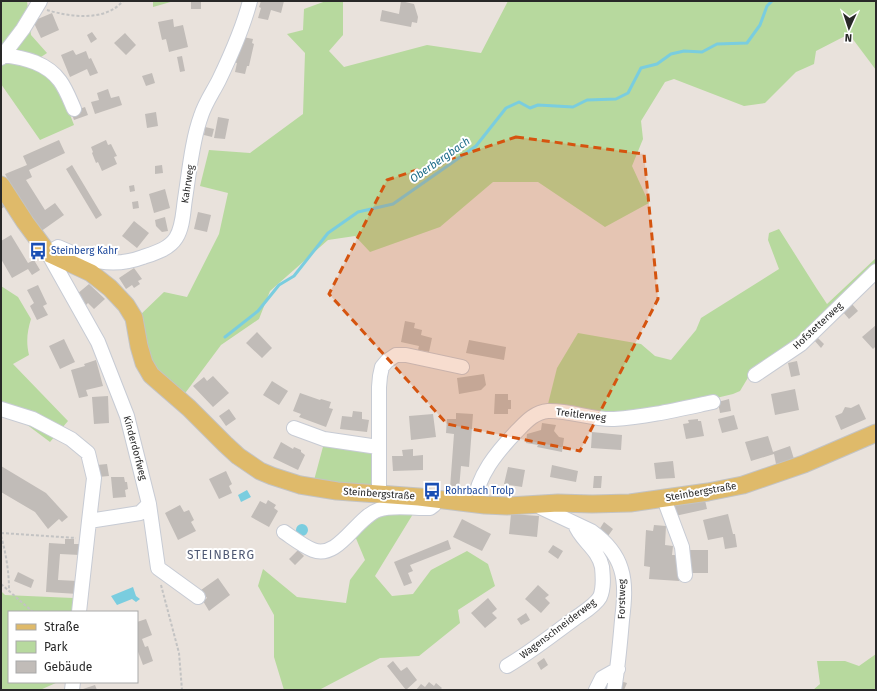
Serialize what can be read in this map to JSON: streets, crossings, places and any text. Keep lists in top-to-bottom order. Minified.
{"streets":{"main road":["Steinbergstraße"],"street":["Kahrweg","Hofstetterweg","Treitlerweg","Kinderdorfweg","Forstweg","Wagenschneiderweg"]},"crossings":[["Kahrweg","Kinderdorfweg"],["Kahrweg","Steinbergstraße"],["Treitlerweg","Steinbergstraße"],["Kinderdorfweg","Steinbergstraße"],["Steinbergstraße","Forstweg"],["Forstweg","Wagenschneiderweg"]],"districts":["STEINBERG"],"water":["Oberbergbach"],"places":{"bus stop":["Steinberg Kahr","Rohrbach Trolp"]},"legend":["Straße","Park","Gebäude"],"north":"bottom"}
